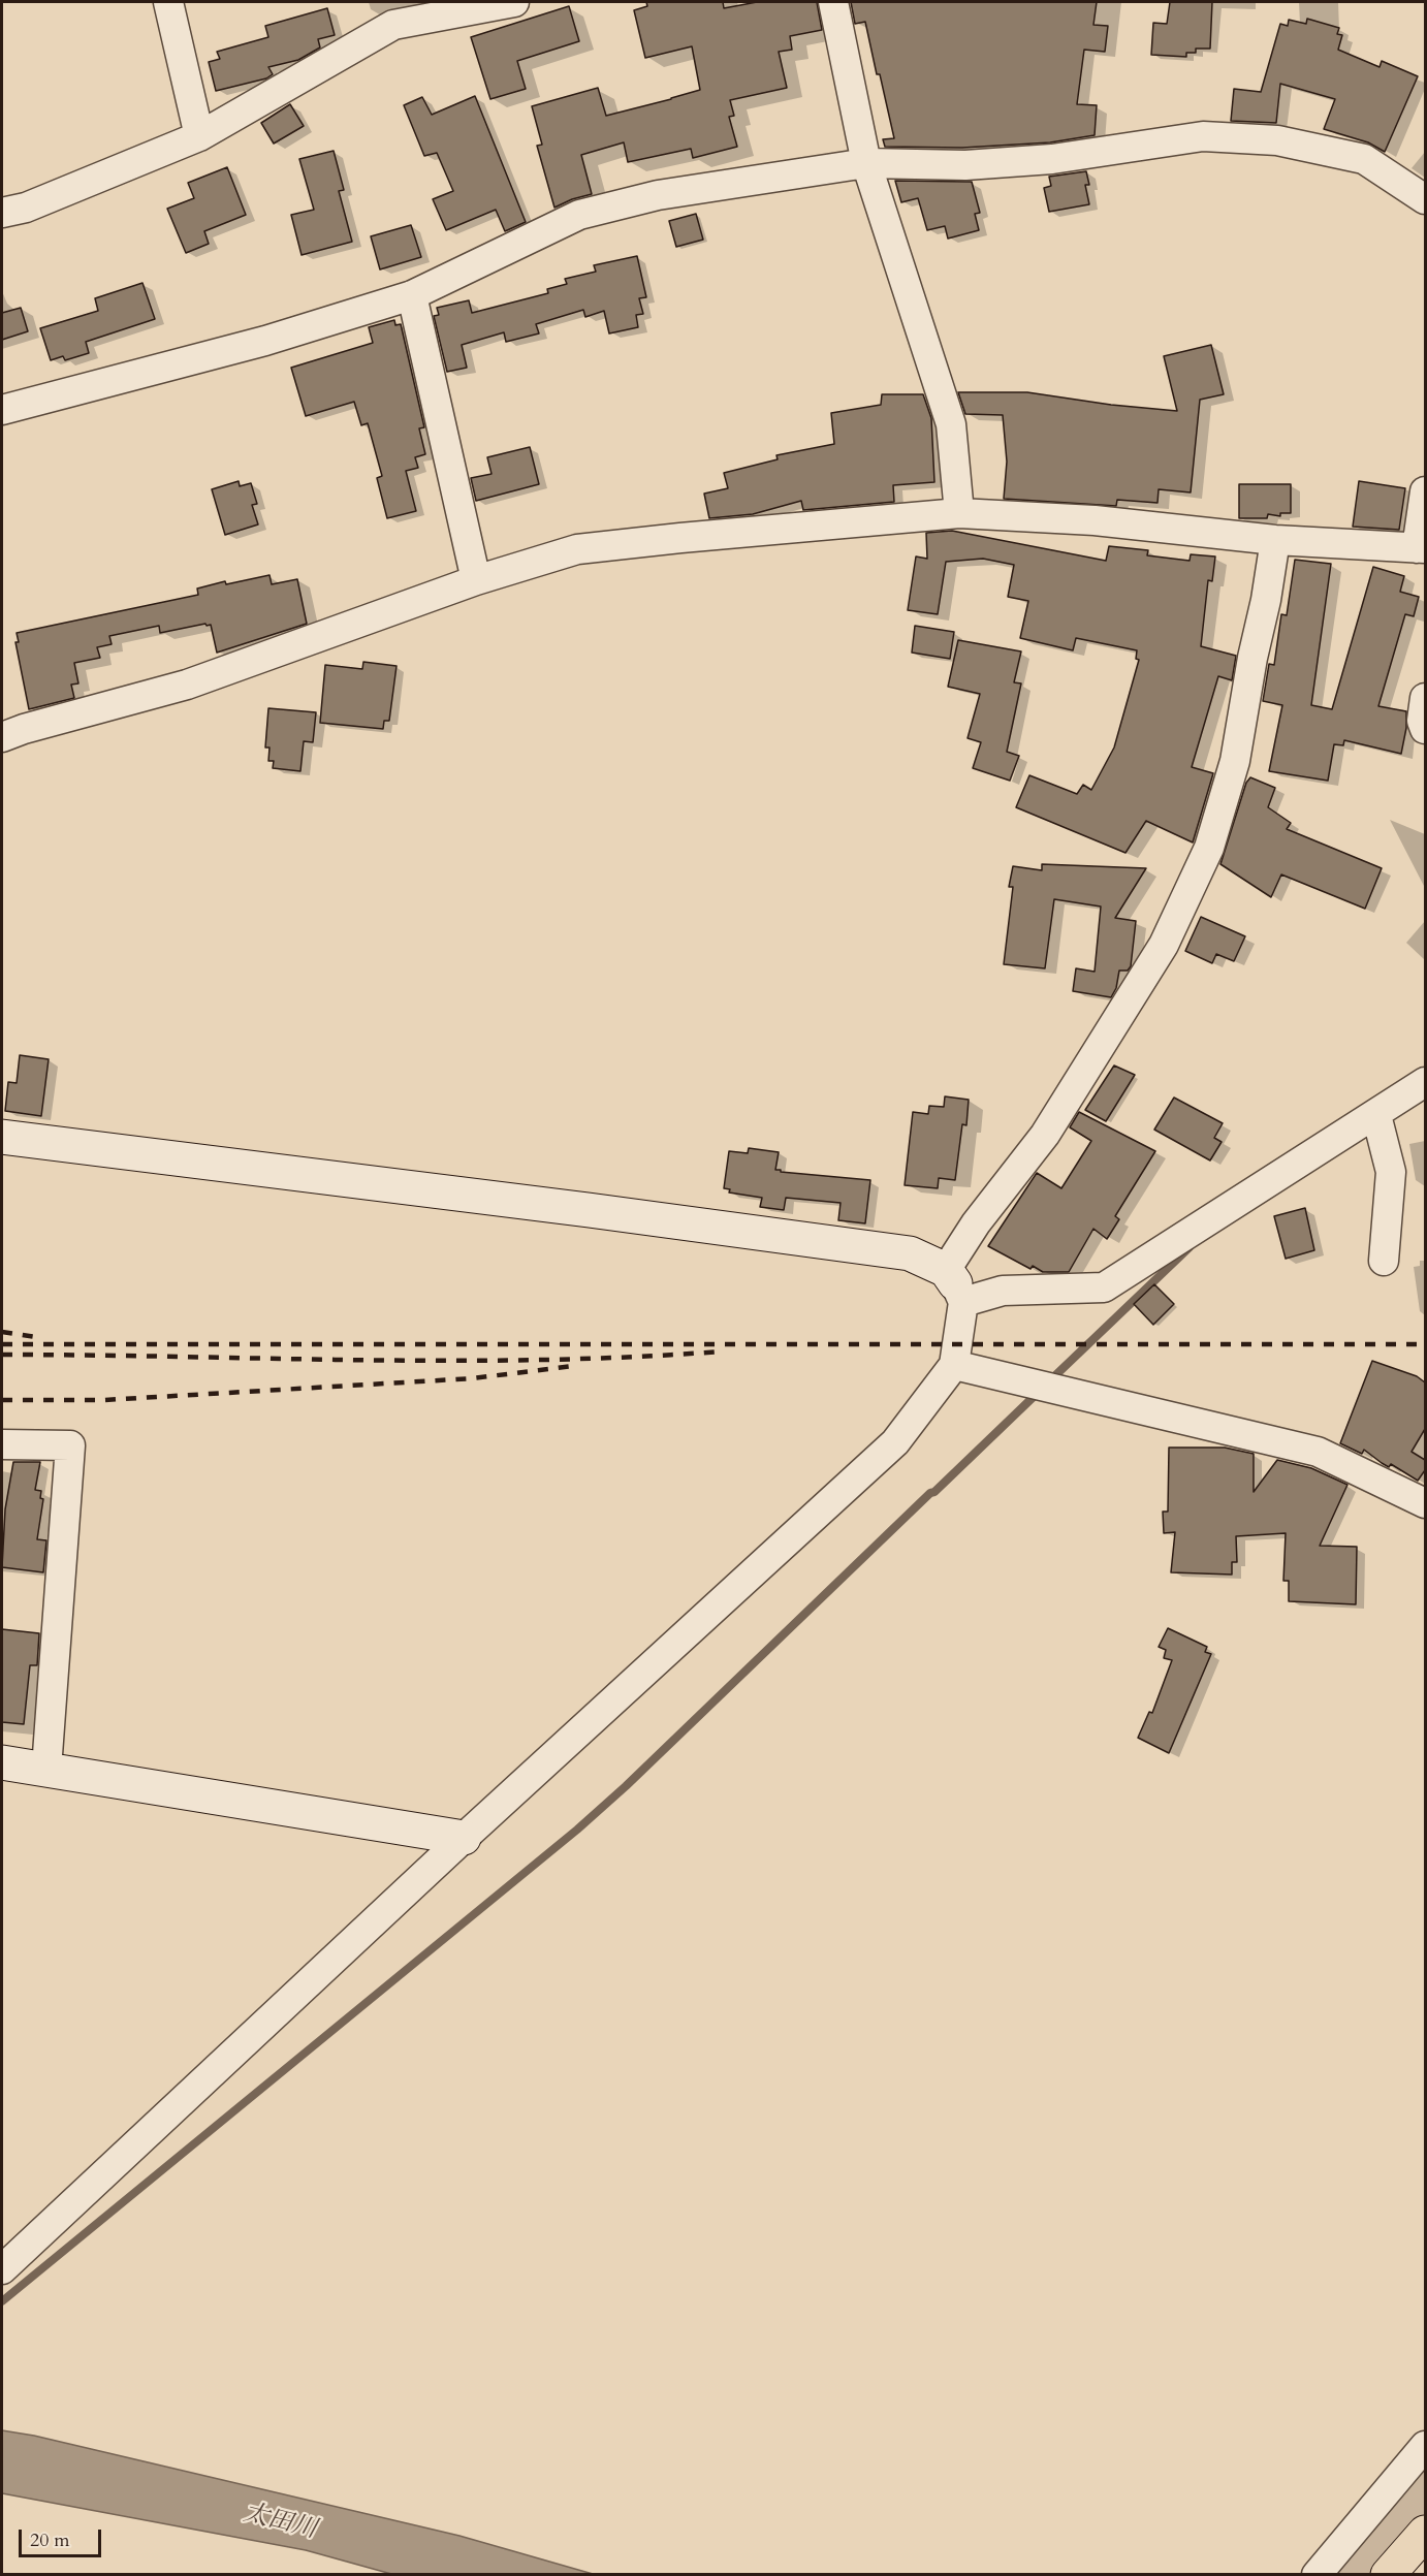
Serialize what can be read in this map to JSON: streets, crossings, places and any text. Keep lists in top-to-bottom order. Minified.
{"water":["太田川"],"scale_bar":"20 m"}
